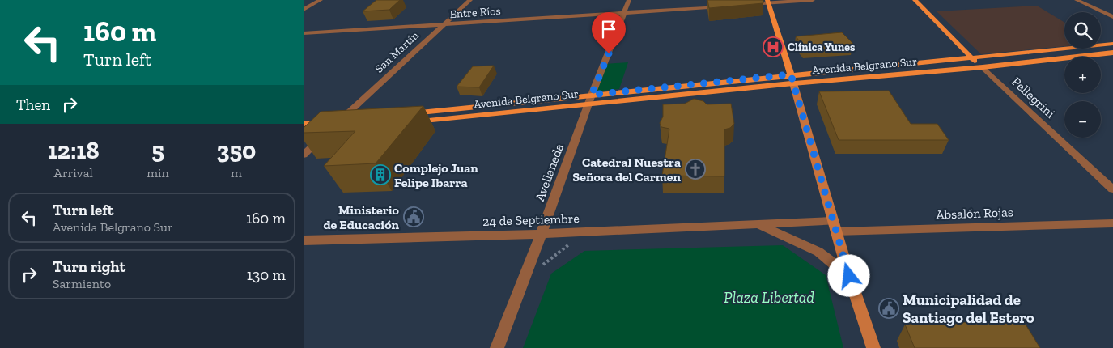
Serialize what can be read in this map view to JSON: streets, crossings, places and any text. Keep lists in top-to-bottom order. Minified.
{"streets":{"main road":["Avenida Belgrano Sur","Pellegrini"],"street":["Entre Ríos","San Martín","Avellaneda","Absalón Rojas","24 de Septiembre"]},"crossings":[["Entre Ríos","San Martín"],["Entre Ríos","Avellaneda"],["Avenida Belgrano Sur","Pellegrini"],["Avenida Belgrano Sur","Avellaneda"],["Avellaneda","24 de Septiembre"],["Absalón Rojas","24 de Septiembre"]],"parks":["Plaza Libertad"],"places":{"hospital":["Clínica Yunes"],"church":["Catedral Nuestra Señora del Carmen"],"building":["Complejo Juan Felipe Ibarra"],"public building":["Ministerio de Educación","Municipalidad de Santiago del Estero"]},"page":{"turn":["160 m","Turn left"],"map_buttons":["+","−"],"then":"Then","eta":["12:18","Arrival","5","min","350","m"],"list":[{"name":"Turn left","note":"Avenida Belgrano Sur","value":"160 m"},{"name":"Turn right","note":"Sarmiento","value":"130 m"}]}}
